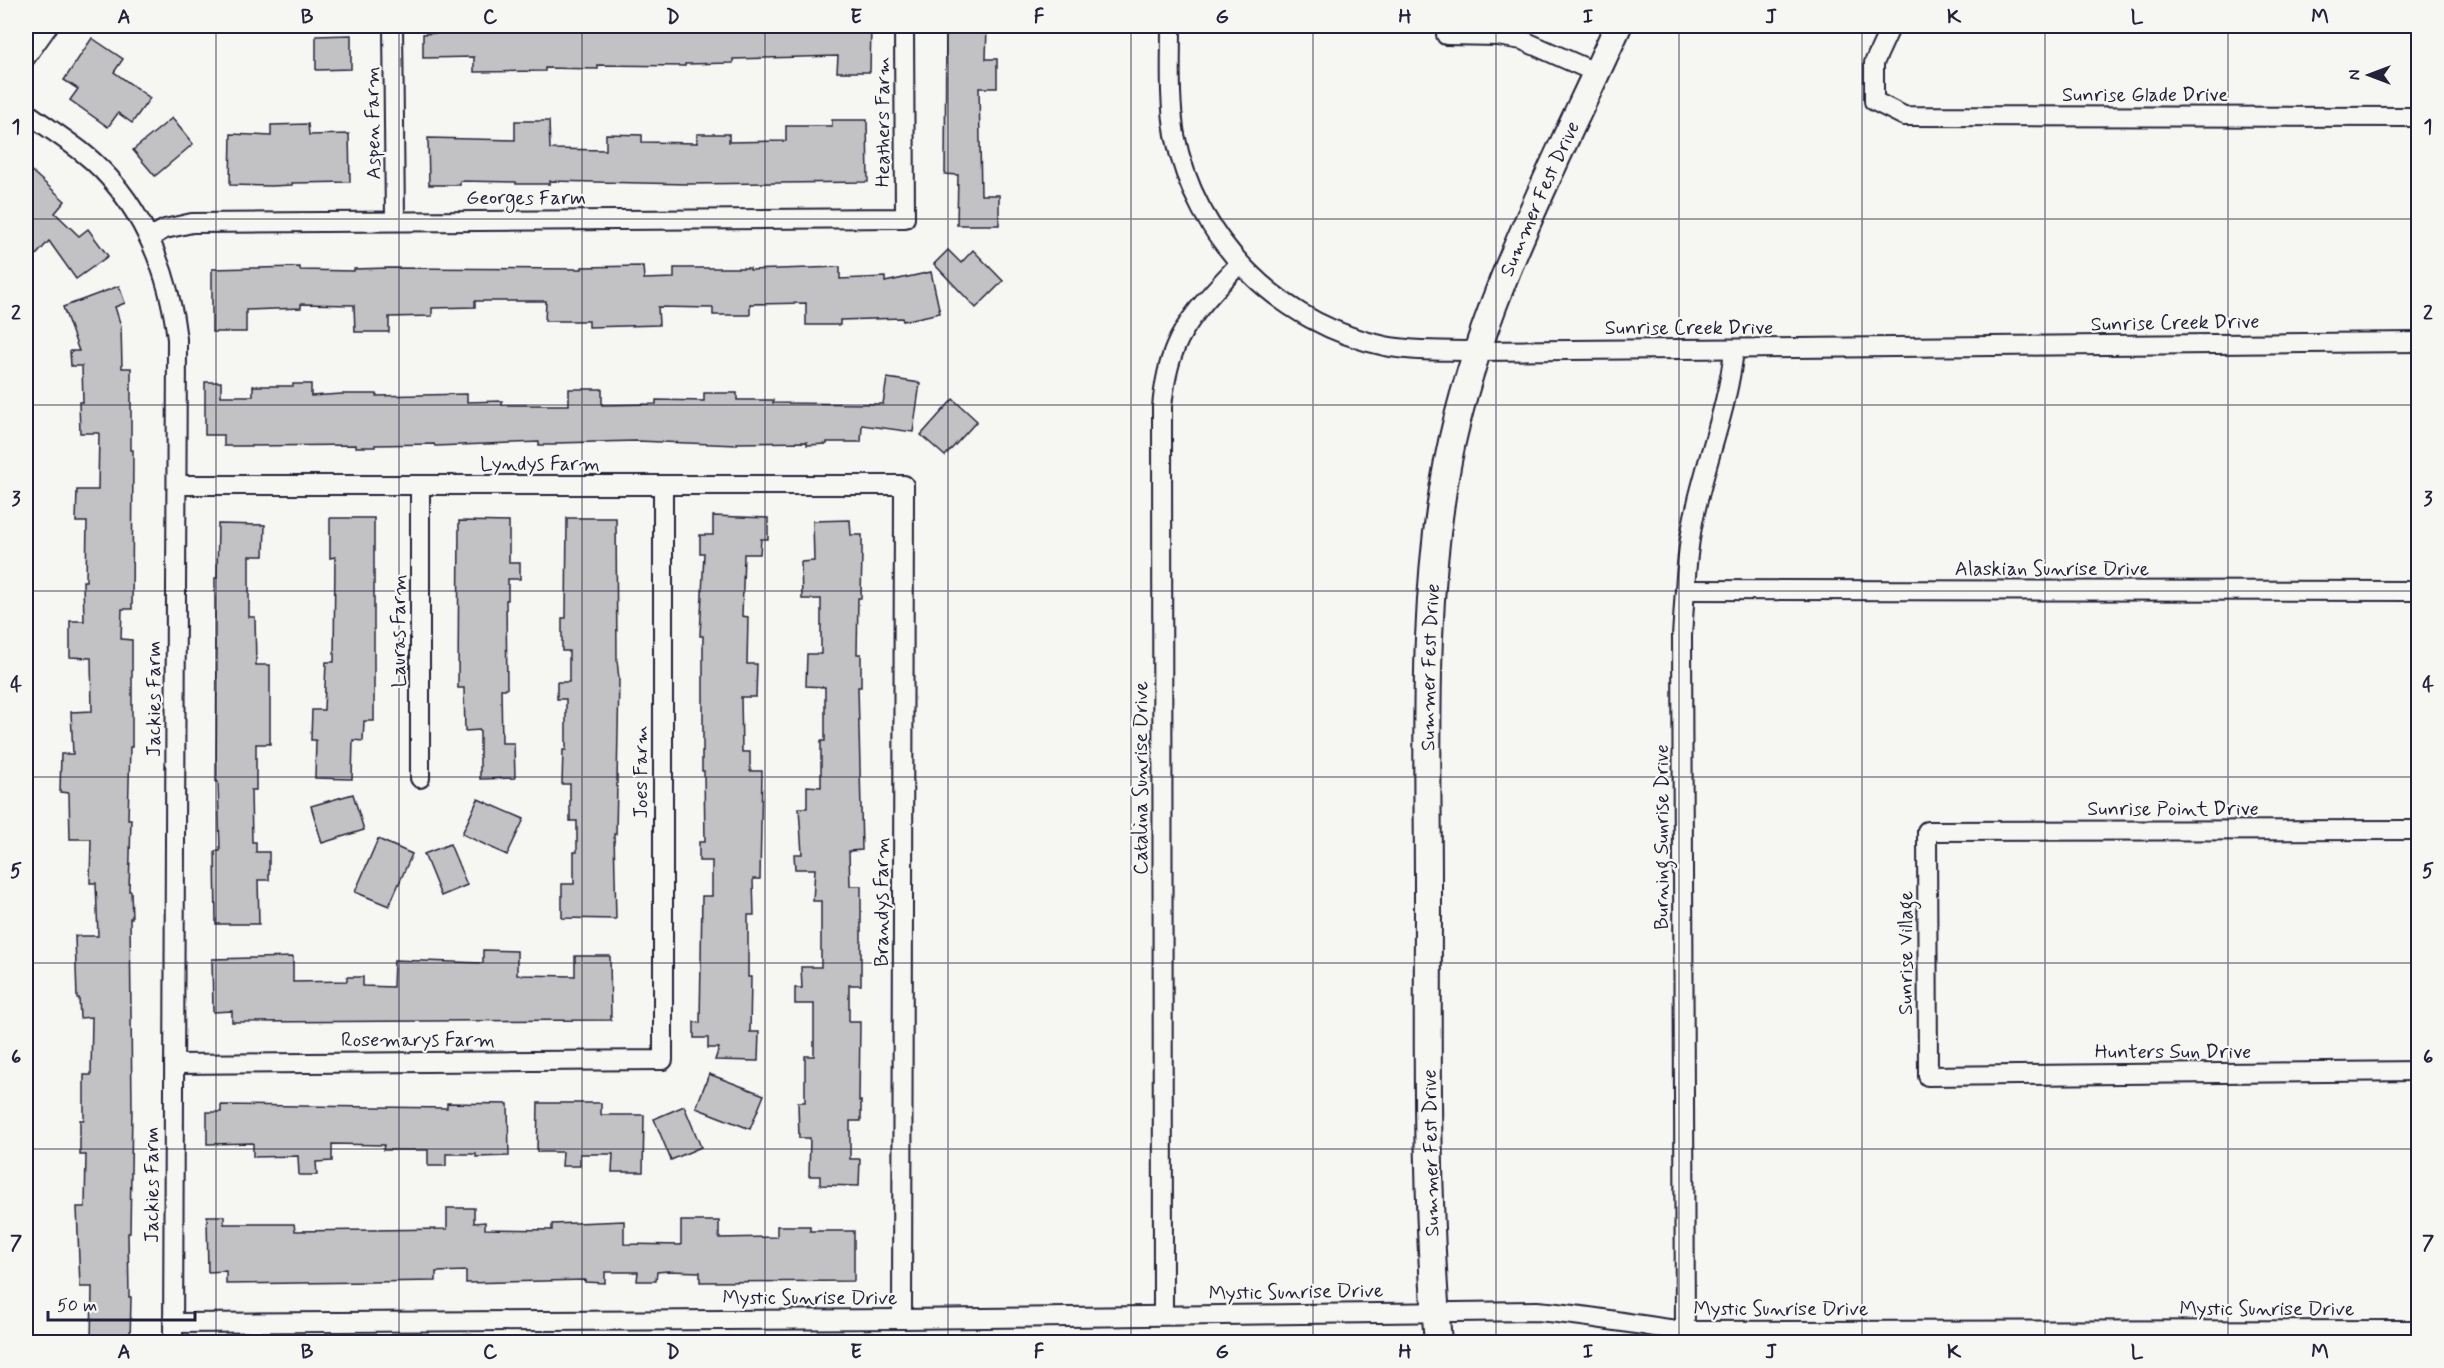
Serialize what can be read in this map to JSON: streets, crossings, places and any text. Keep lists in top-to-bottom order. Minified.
{"streets":{"street":["Sunrise Glade Drive","Heathers Farm","Aspen Farm","Georges Farm","Summer Fest Drive","Sunrise Creek Drive","Lyndys Farm","Alaskian Sunrise Drive","Lauras Farm","Jackies Farm","Joes Farm","Catalina Sunrise Drive","Sunrise Point Drive","Burning Sunrise Drive","Brandys Farm","Sunrise Village","Rosemarys Farm","Hunters Sun Drive","Mystic Sunrise Drive"]},"crossings":[["Heathers Farm","Georges Farm"],["Aspen Farm","Georges Farm"],["Georges Farm","Jackies Farm"],["Summer Fest Drive","Sunrise Creek Drive"],["Summer Fest Drive","Mystic Sunrise Drive"],["Sunrise Creek Drive","Catalina Sunrise Drive"],["Sunrise Creek Drive","Burning Sunrise Drive"],["Lyndys Farm","Lauras Farm"],["Lyndys Farm","Jackies Farm"],["Lyndys Farm","Joes Farm"],["Lyndys Farm","Brandys Farm"],["Alaskian Sunrise Drive","Burning Sunrise Drive"],["Jackies Farm","Rosemarys Farm"],["Jackies Farm","Mystic Sunrise Drive"],["Joes Farm","Rosemarys Farm"],["Catalina Sunrise Drive","Mystic Sunrise Drive"],["Sunrise Point Drive","Sunrise Village"],["Burning Sunrise Drive","Mystic Sunrise Drive"],["Brandys Farm","Mystic Sunrise Drive"],["Sunrise Village","Hunters Sun Drive"]],"scale_bar":"50 m","north":"left","grid":{"columns":["A","B","C","D","E","F","G","H","I","J","K","L","M"],"rows":["1","2","3","4","5","6","7"]}}
